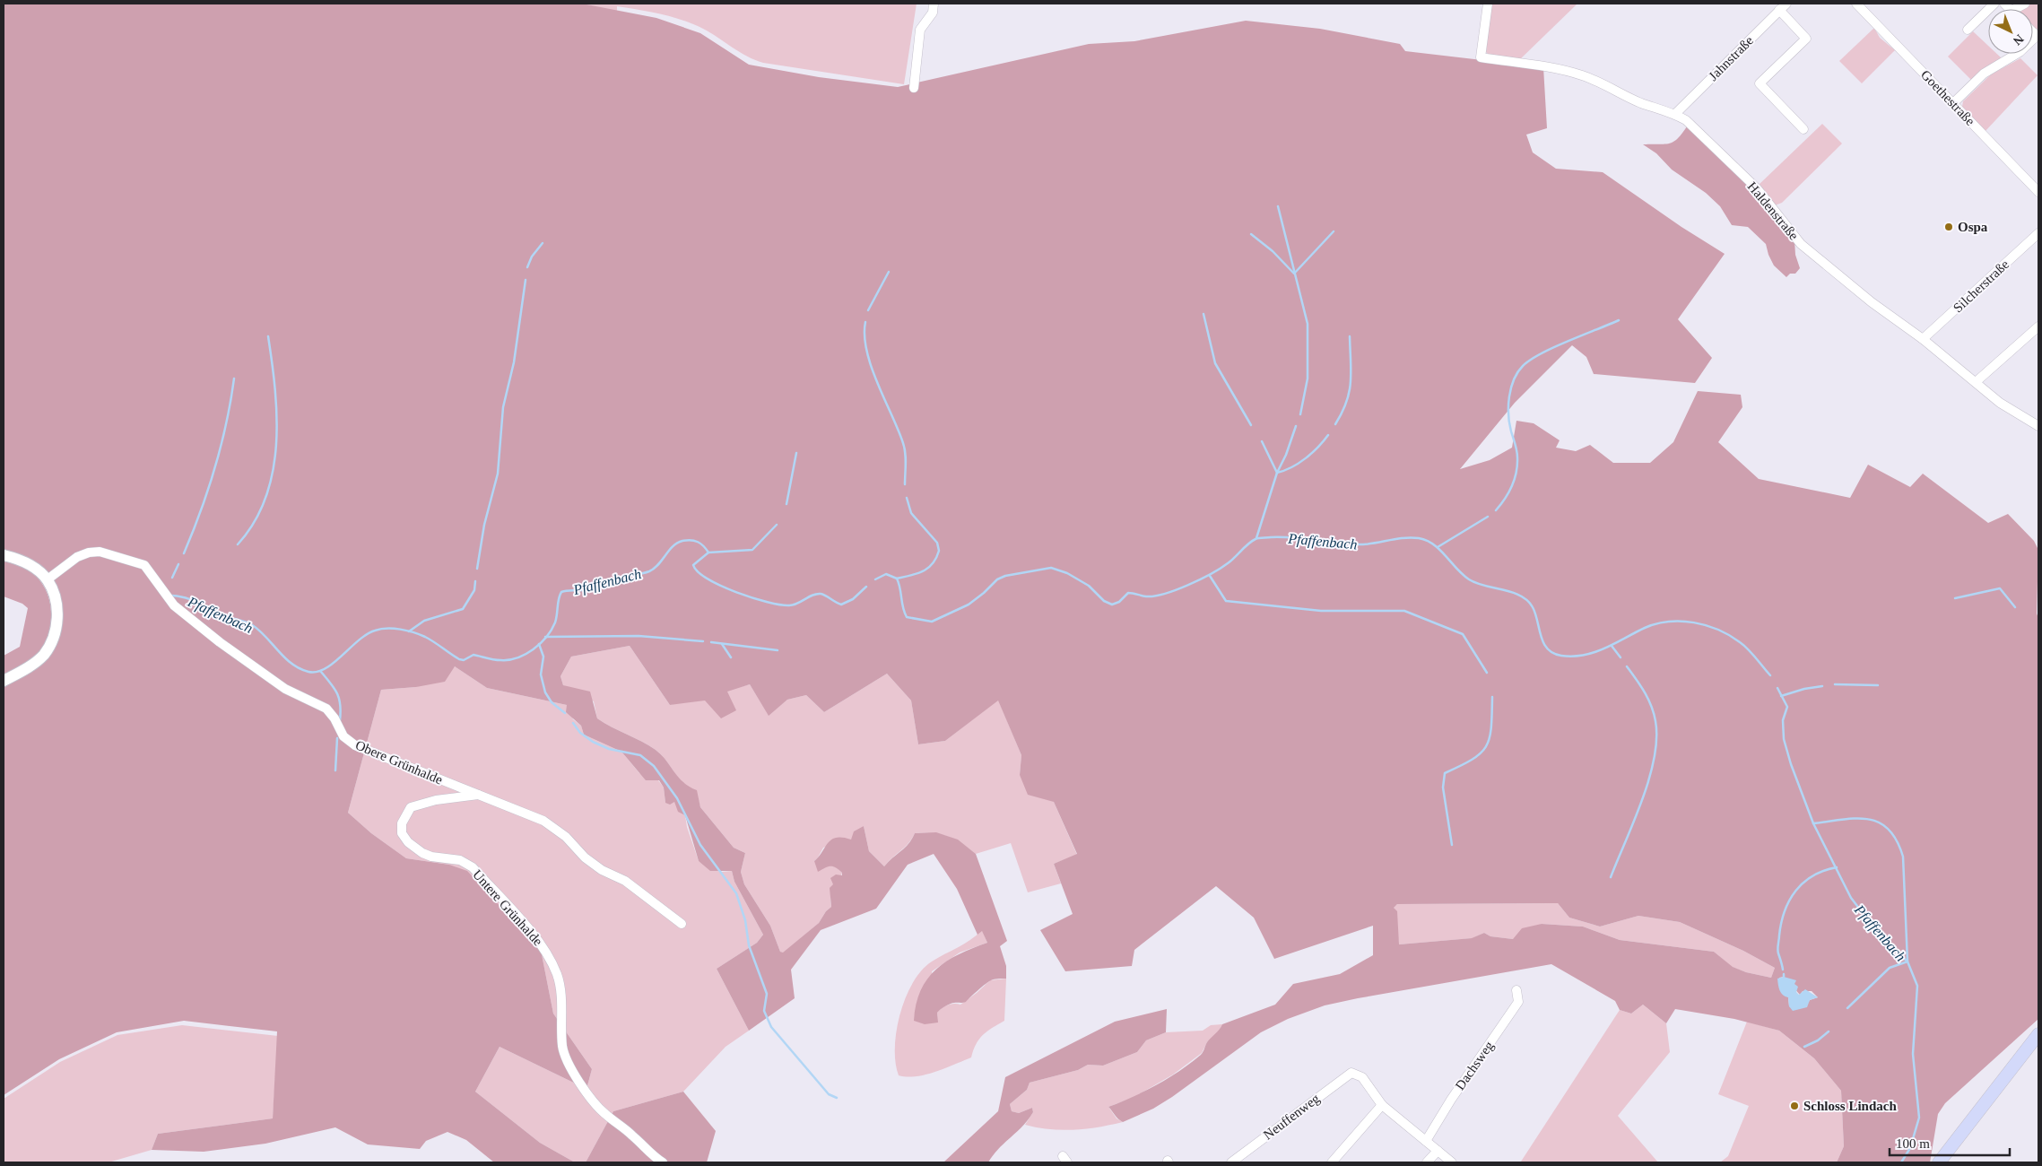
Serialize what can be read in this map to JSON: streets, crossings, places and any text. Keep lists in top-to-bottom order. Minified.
{"streets":{"street":["Jahnstraße","Goethestraße","Haldenstraße","Silcherstraße","Obere Grünhalde","Untere Grünhalde","Dachsweg","Neuffenweg"]},"crossings":[["Jahnstraße","Haldenstraße"],["Haldenstraße","Silcherstraße"],["Obere Grünhalde","Untere Grünhalde"]],"water":["Pfaffenbach"],"places":["Ospa","Schloss Lindach"],"scale_bar":"100 m","north":"bottom right"}
